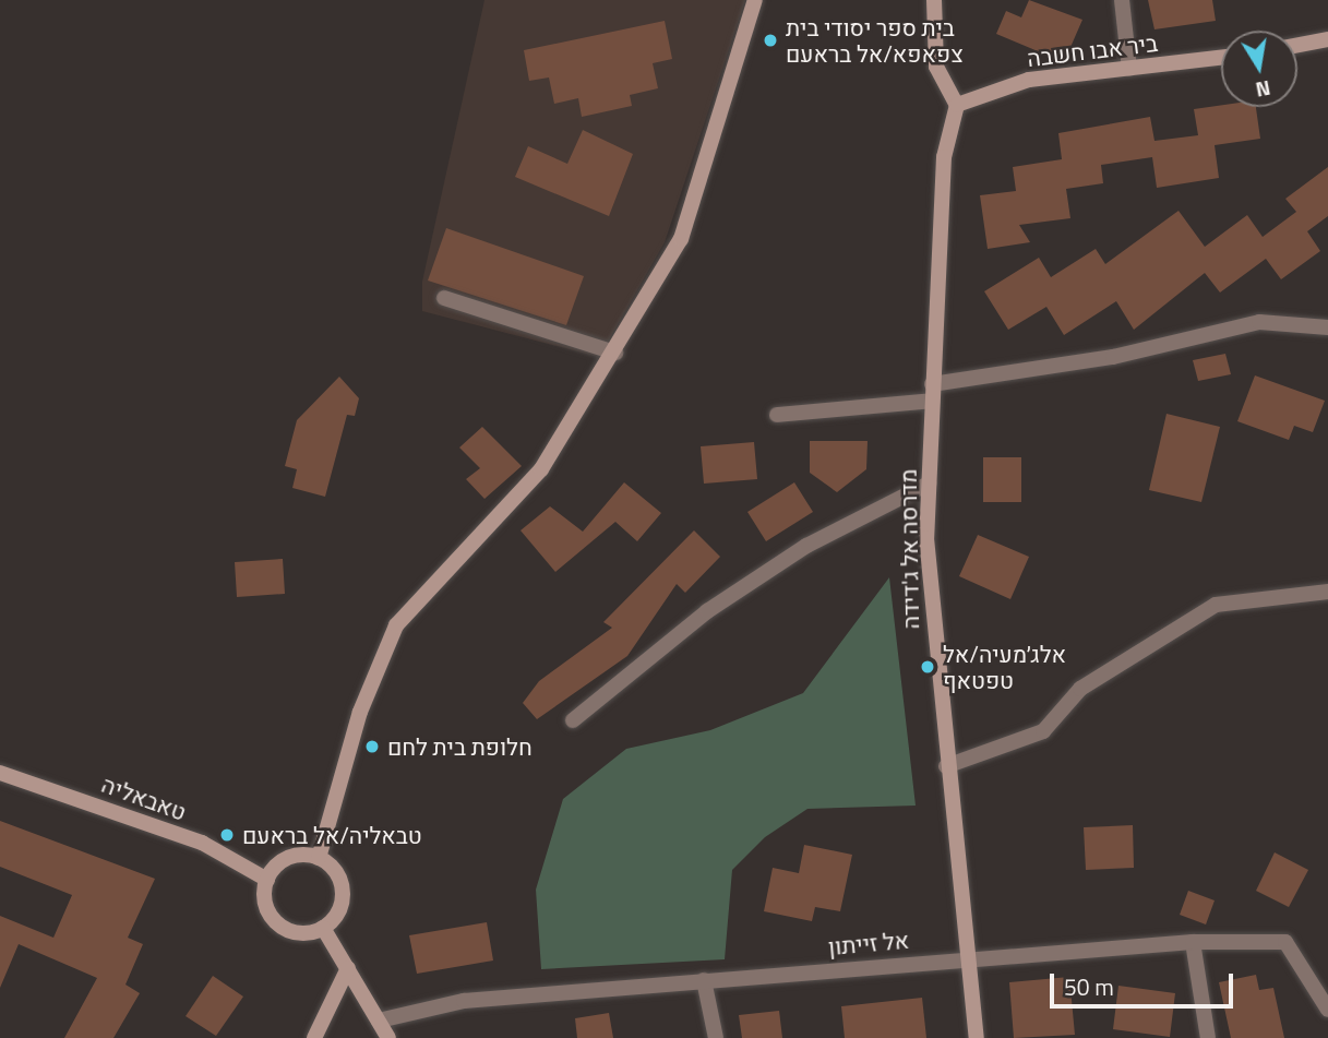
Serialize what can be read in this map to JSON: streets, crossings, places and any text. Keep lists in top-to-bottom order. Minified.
{"streets":{"street":["ביר אבו חשבה","מדרסה אל ג'דידה","טאבאליה","אל זייתון"]},"crossings":[["ביר אבו חשבה","מדרסה אל ג'דידה"],["מדרסה אל ג'דידה","אל זייתון"]],"places":["בית ספר יסודי בית צפאפא/אל בראעם","אלג׳מעיה/אל טפטאף","חלופת בית לחם","טבאליה/אל בראעם"],"scale_bar":"50 m","north":"bottom"}
